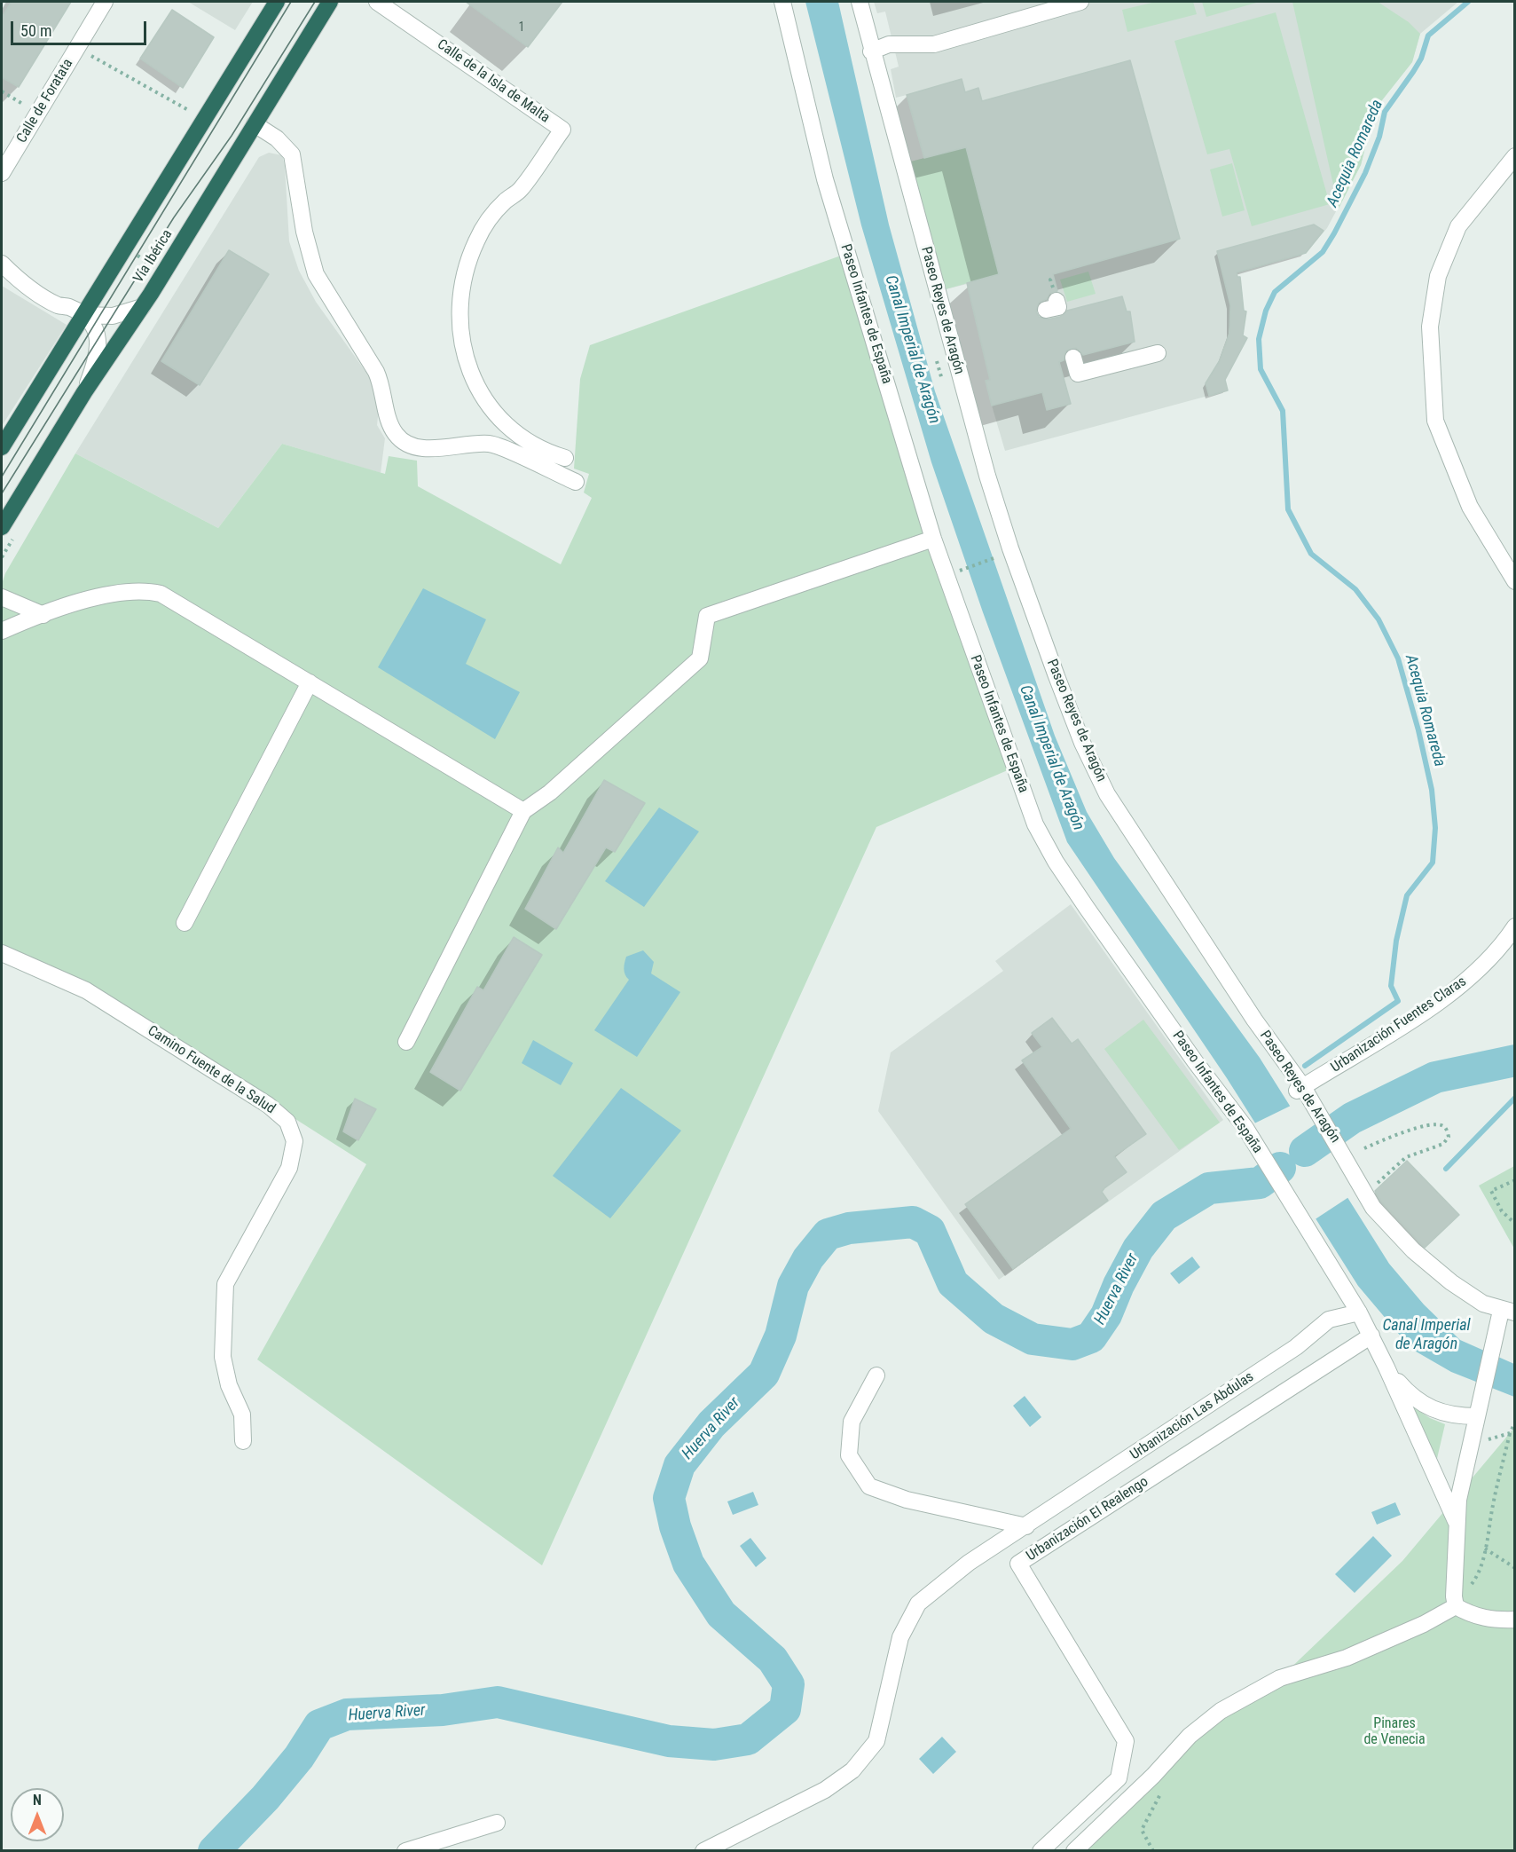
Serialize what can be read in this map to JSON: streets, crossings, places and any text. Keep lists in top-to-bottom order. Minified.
{"streets":{"highway":["Vía Ibérica"],"street":["Calle de la Isla de Malta","Calle de Foratata","Paseo Reyes de Aragón","Paseo Infantes de España","Urbanización Fuentes Claras","Camino Fuente de la Salud","Urbanización Las Abdulas","Urbanización El Realengo"]},"crossings":[["Paseo Reyes de Aragón","Paseo Infantes de España"],["Paseo Reyes de Aragón","Urbanización Fuentes Claras"],["Paseo Infantes de España","Urbanización Las Abdulas"],["Paseo Infantes de España","Urbanización El Realengo"]],"water":["Acequia Romareda","Canal Imperial de Aragón","Huerva River"],"parks":["Pinares de Venecia"],"house_numbers":["1"],"scale_bar":"50 m","north":"top"}
